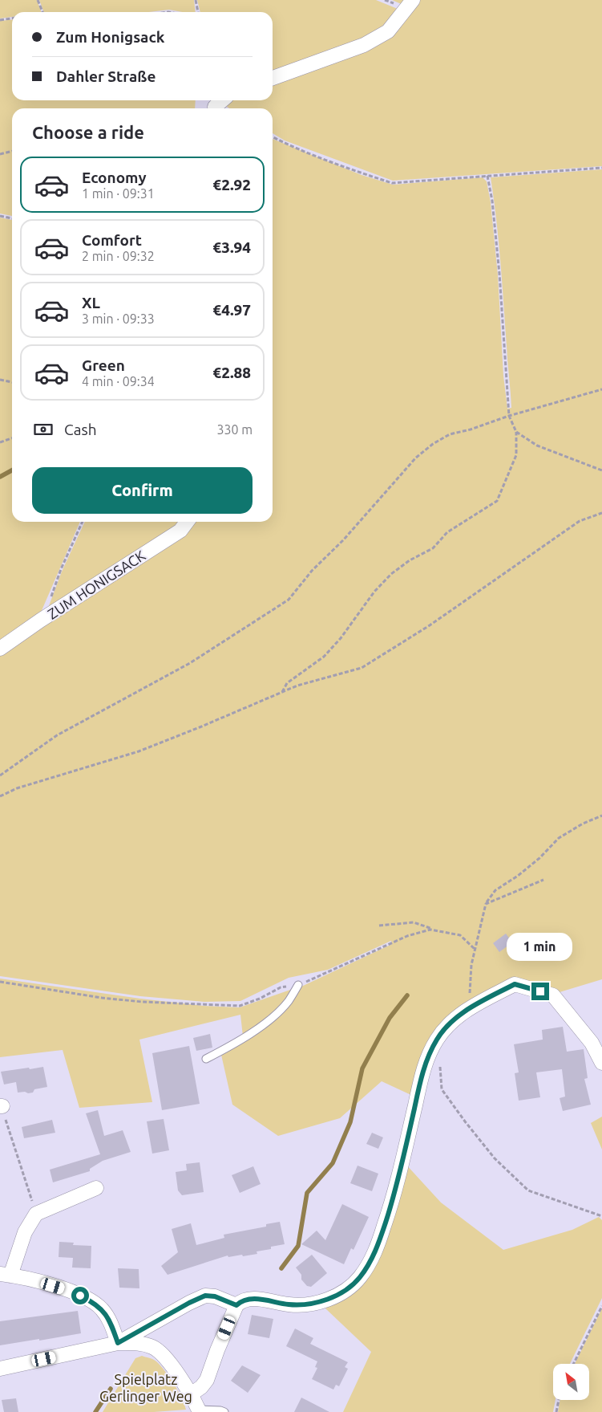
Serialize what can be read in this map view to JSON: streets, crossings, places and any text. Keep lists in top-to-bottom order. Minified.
{"streets":{"street":["ZUM HONIGSACK"]},"parks":["Spielplatz Gerlinger Weg"],"north":"top left","page":{"banner":["Zum Honigsack","Dahler Straße"],"heading":"Choose a ride","list":[{"name":"Economy","note":"1 min · 09:31","value":"€2.92"},{"name":"Comfort","note":"2 min · 09:32","value":"€3.94"},{"name":"XL","note":"3 min · 09:33","value":"€4.97"},{"name":"Green","note":"4 min · 09:34","value":"€2.88"}],"pay":["Cash","330 m"],"buttons":"Confirm","bubble":"1 min"}}
